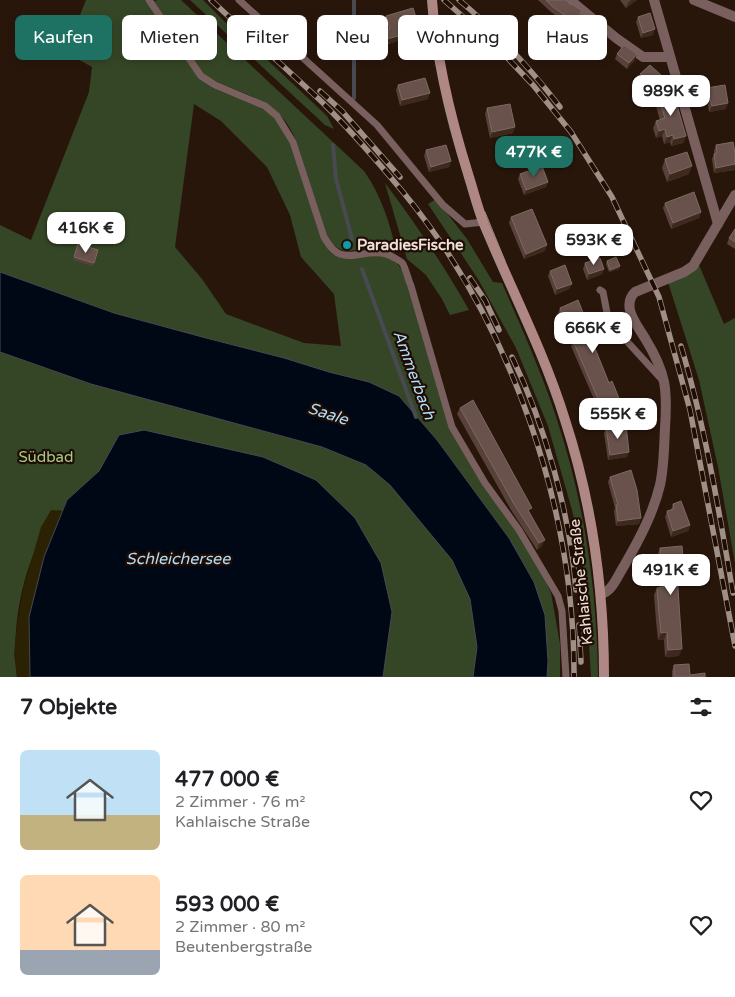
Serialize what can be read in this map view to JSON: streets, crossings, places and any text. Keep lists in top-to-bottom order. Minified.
{"streets":{"main road":["Kahlaische Straße"]},"water":["Ammerbach","Saale","Schleichersee"],"parks":["Südbad"],"places":["ParadiesFische"],"page":{"chip":["Kaufen","Mieten","Filter","Neu","Wohnung","Haus"],"price":["989K €","477K €","416K €","593K €","666K €","555K €","491K €"],"heading":"7 Objekte","list":[{"name":"477 000 €","note":"2 Zimmer · 76 m² · Kahlaische Straße"},{"name":"593 000 €","note":"2 Zimmer · 80 m² · Beutenbergstraße"}]}}
